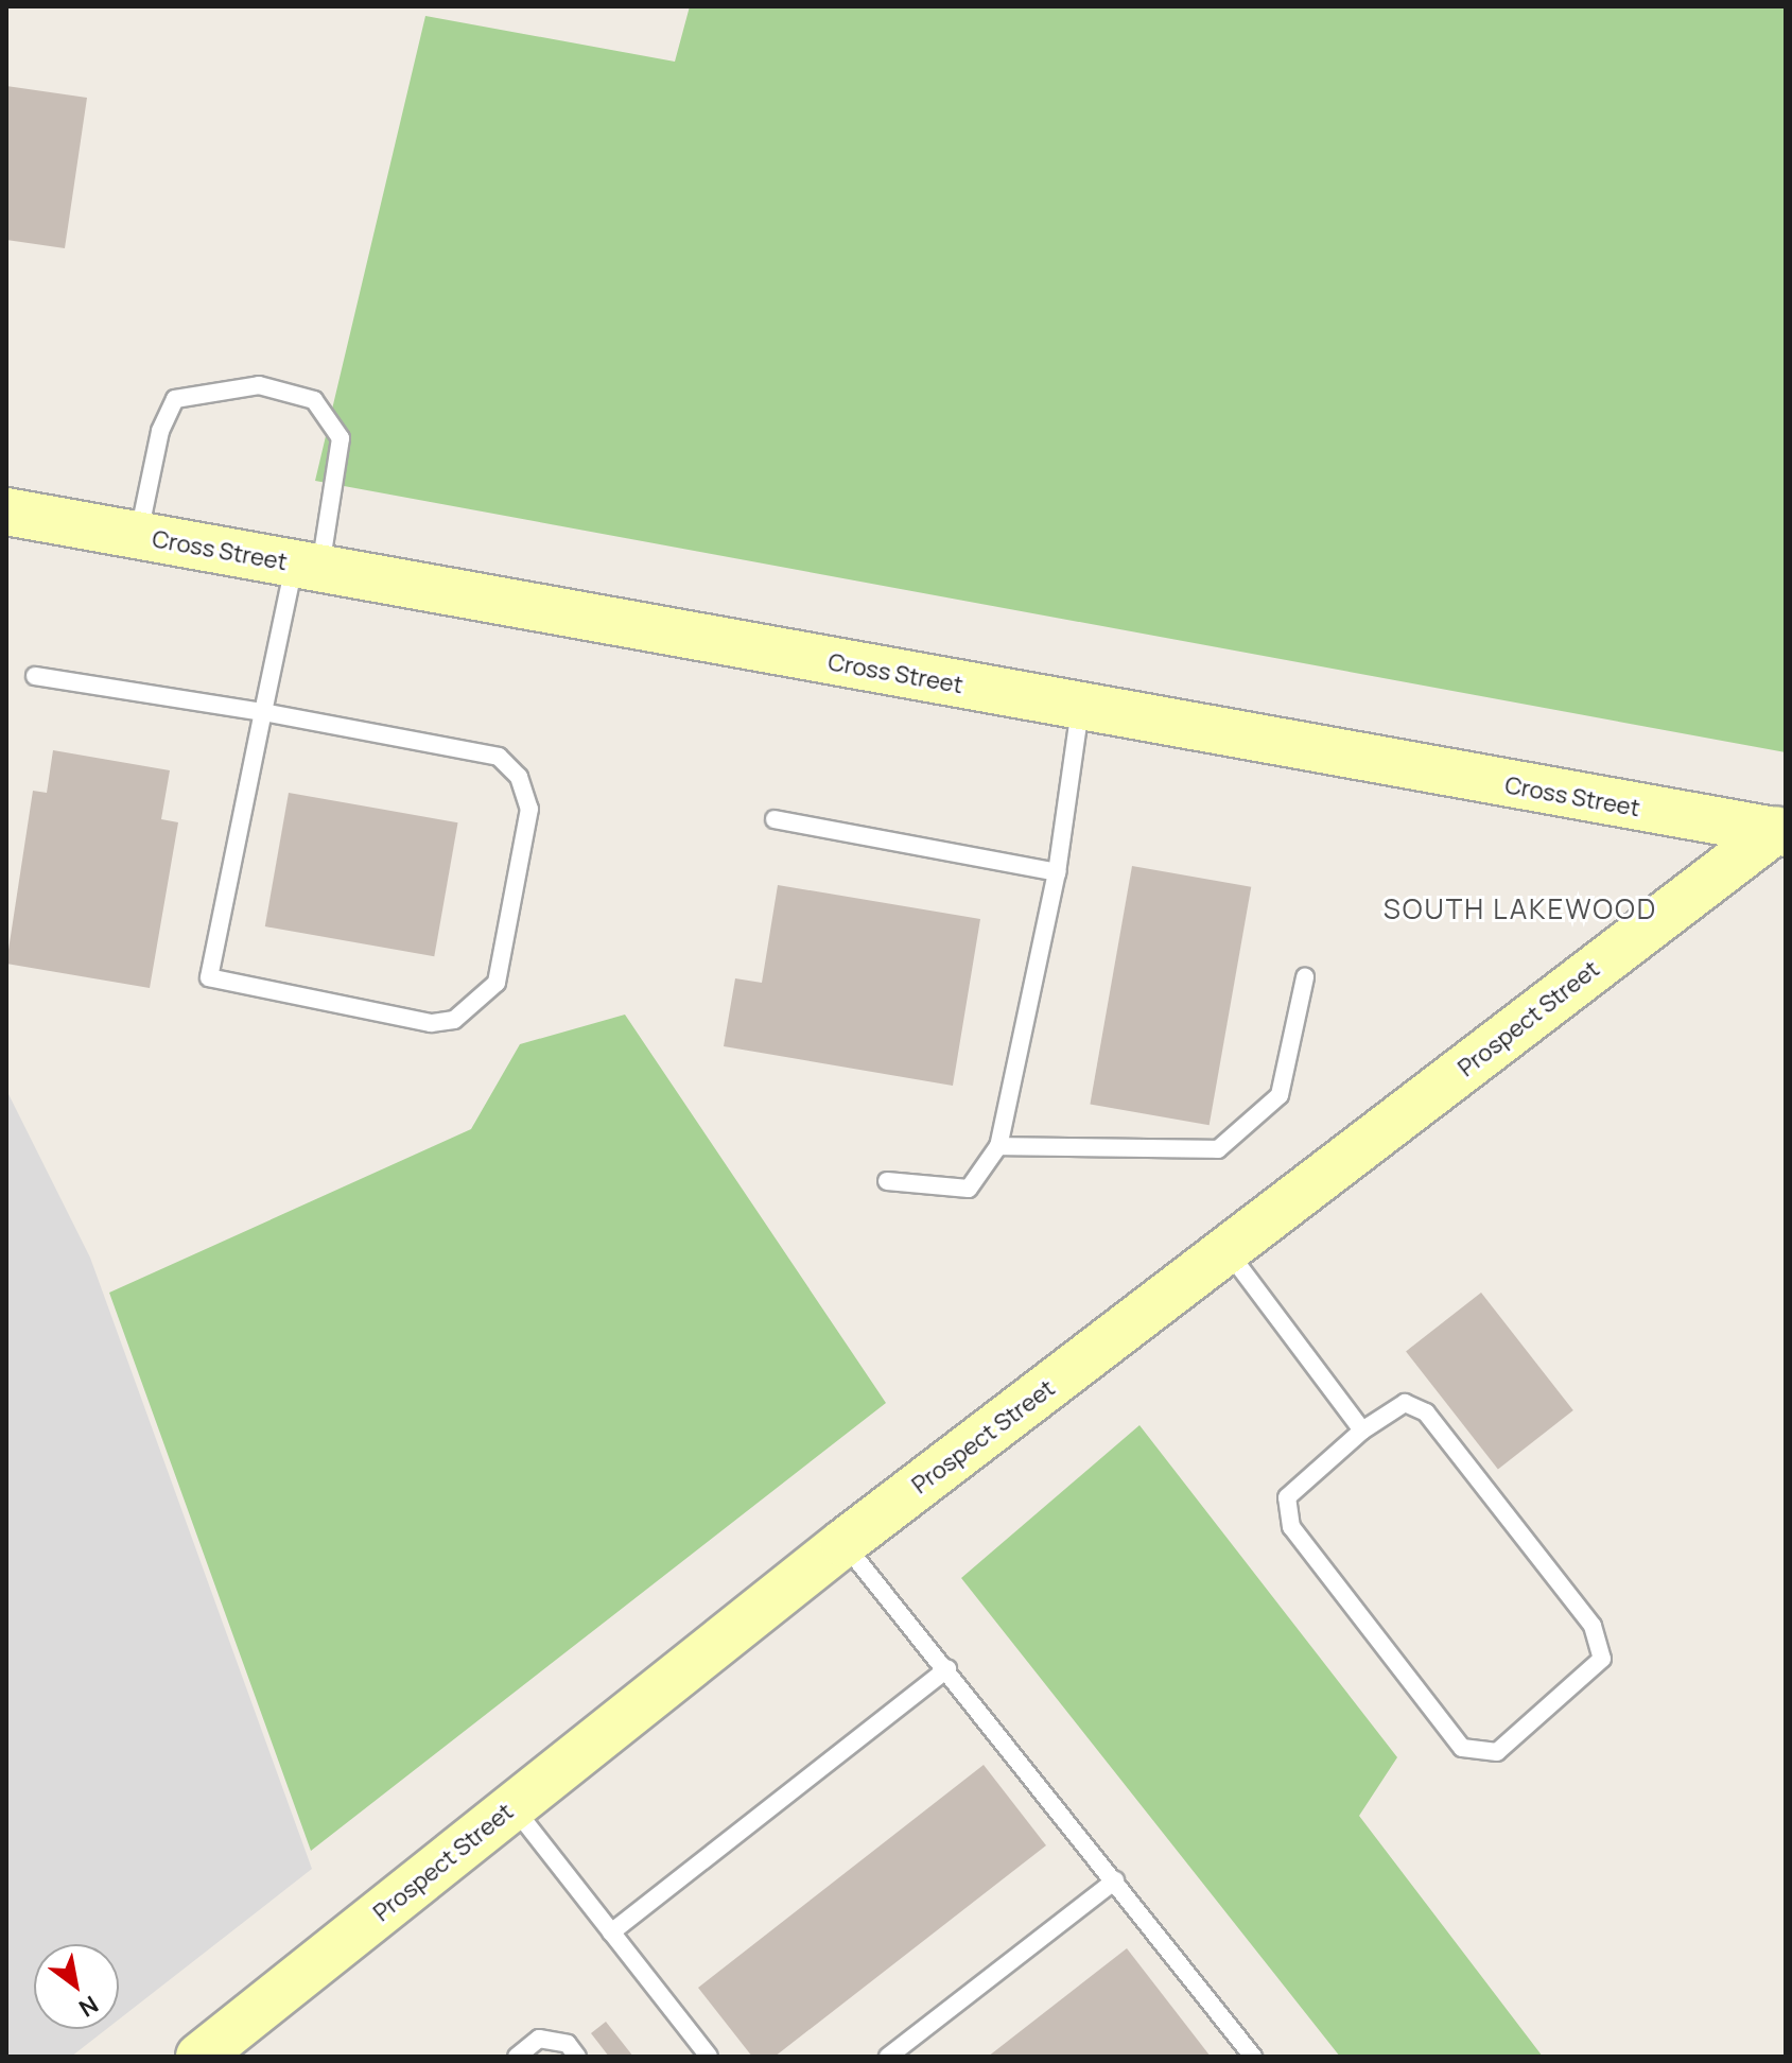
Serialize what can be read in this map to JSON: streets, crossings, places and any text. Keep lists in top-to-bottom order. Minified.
{"streets":{"street":["Cross Street","Prospect Street"]},"crossings":[["Cross Street","Prospect Street"]],"districts":["SOUTH LAKEWOOD"],"north":"bottom right"}
